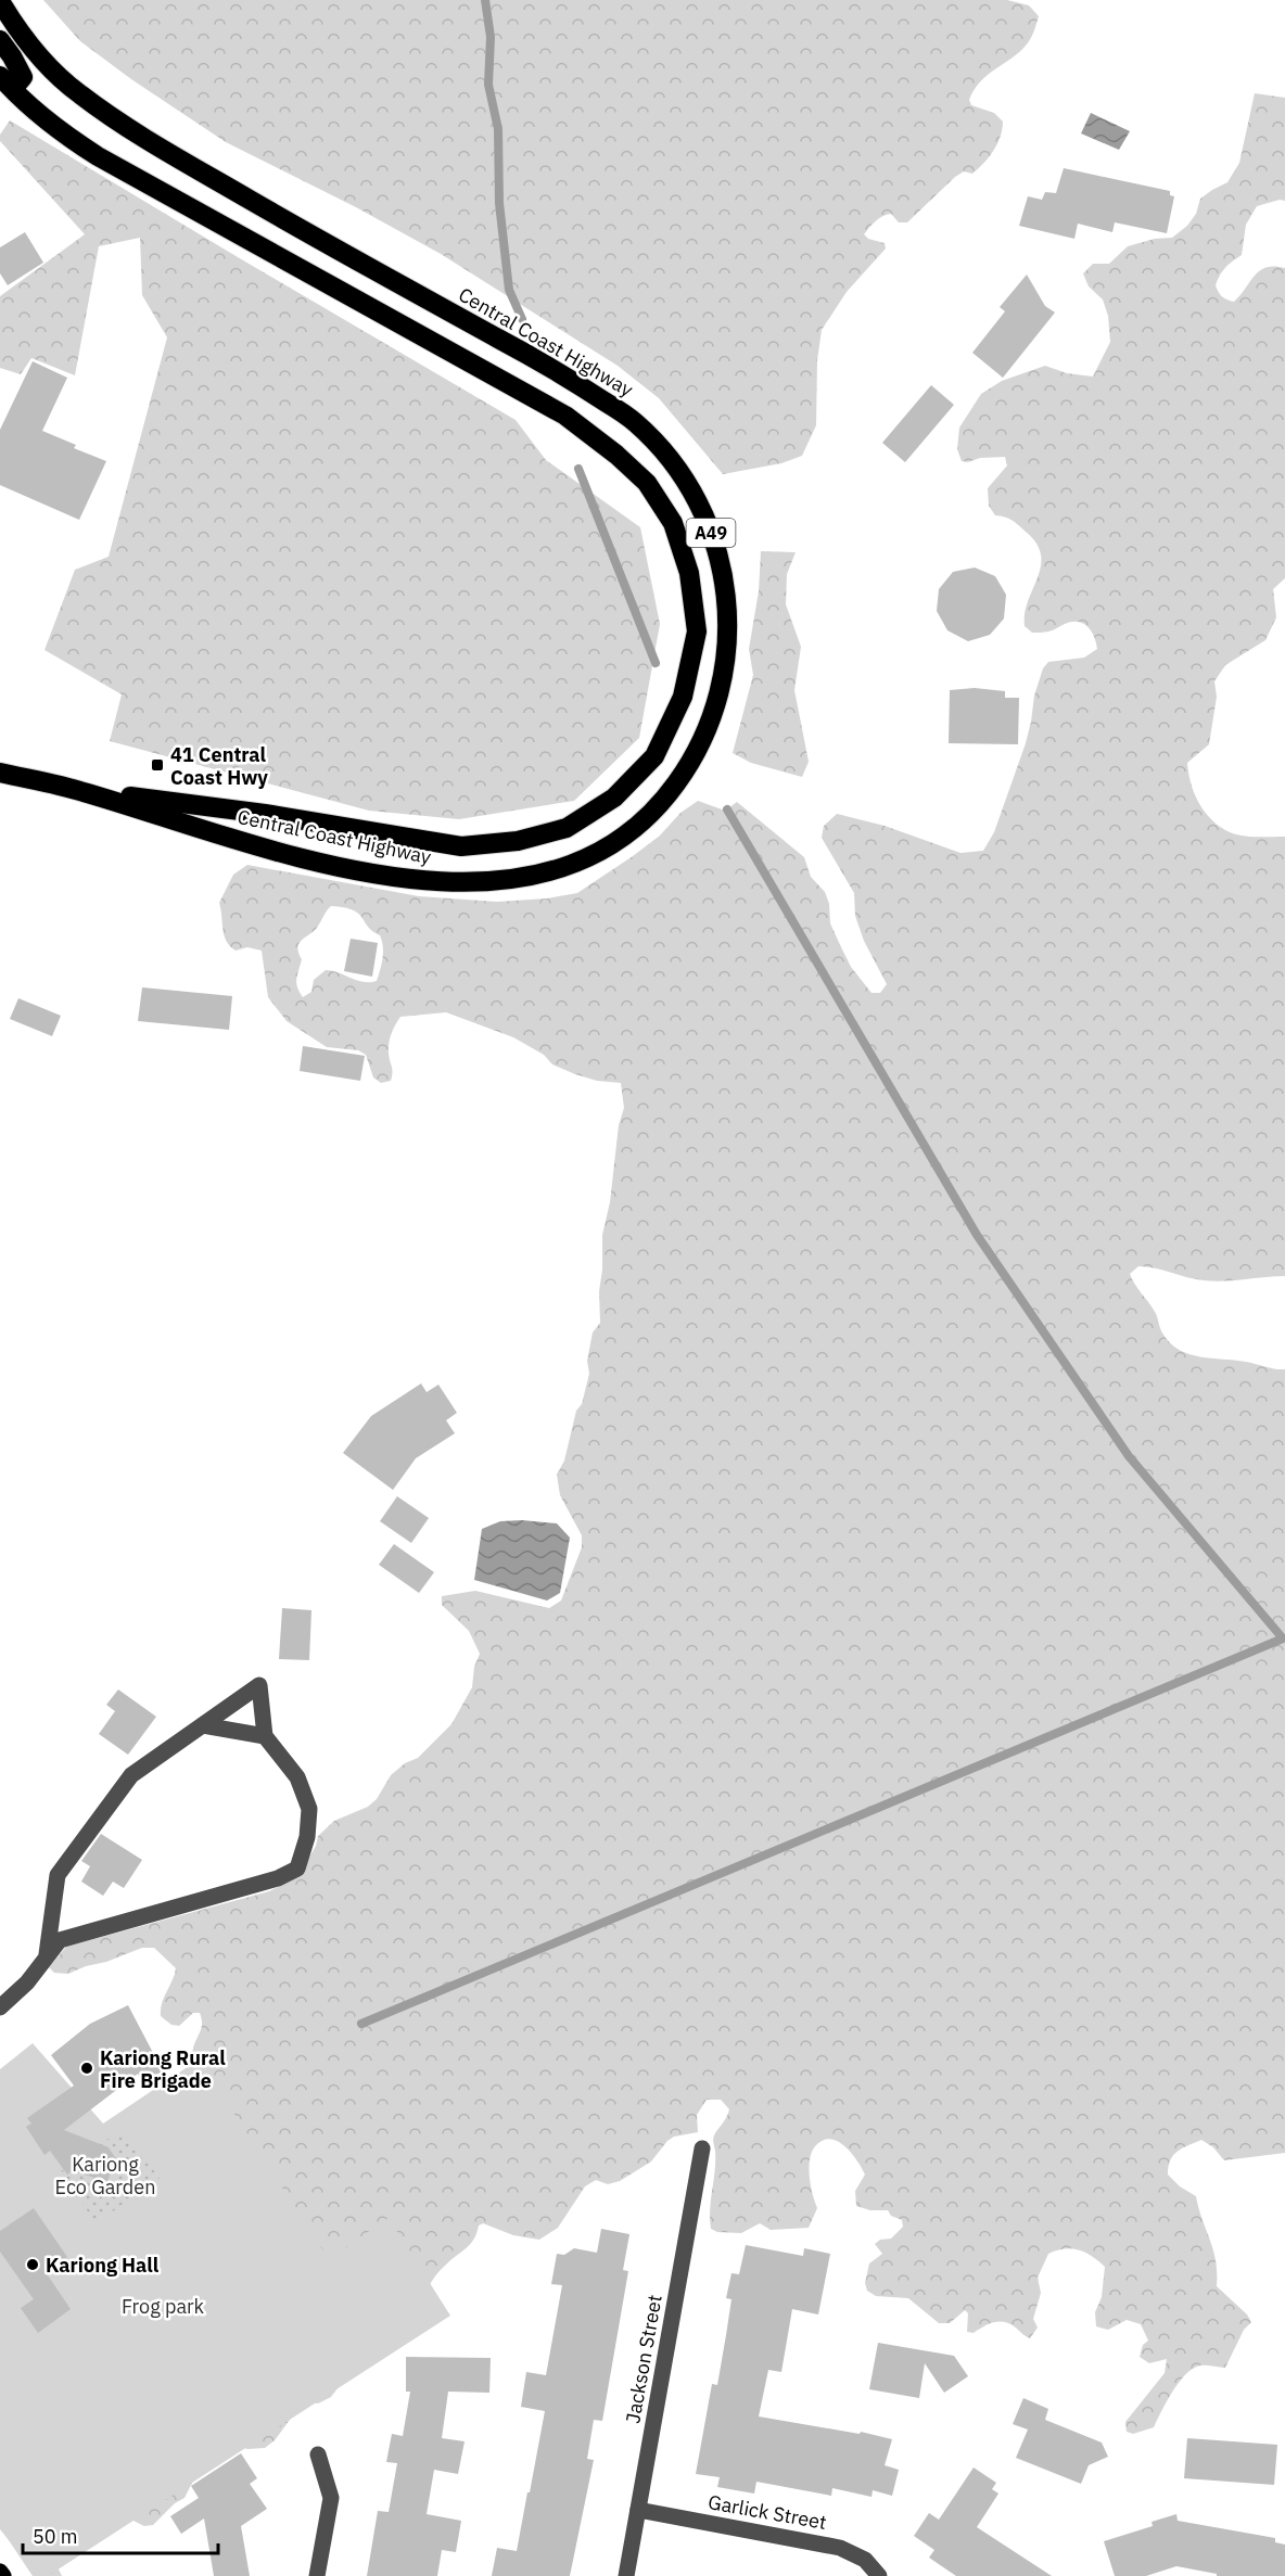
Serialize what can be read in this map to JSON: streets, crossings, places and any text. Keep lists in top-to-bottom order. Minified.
{"streets":{"highway":["Central Coast Highway","A49"],"street":["Jackson Street","Garlick Street"]},"crossings":[["Jackson Street","Garlick Street"]],"parks":["Kariong Eco Garden","Frog park"],"places":{"transit":["41 Central Coast Hwy"],"other":["Kariong Rural Fire Brigade","Kariong Hall"]},"scale_bar":"50 m"}
